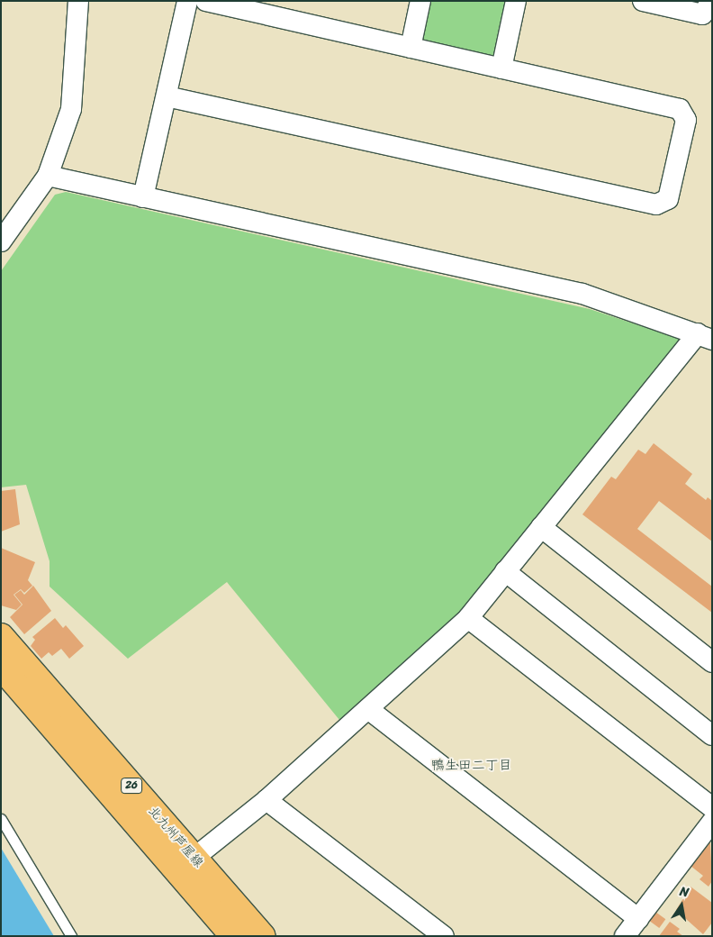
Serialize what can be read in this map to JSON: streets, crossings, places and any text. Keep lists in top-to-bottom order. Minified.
{"streets":{"main road":["26","北九州芦屋線"]},"districts":["鴨生田二丁目"],"north":"top"}
